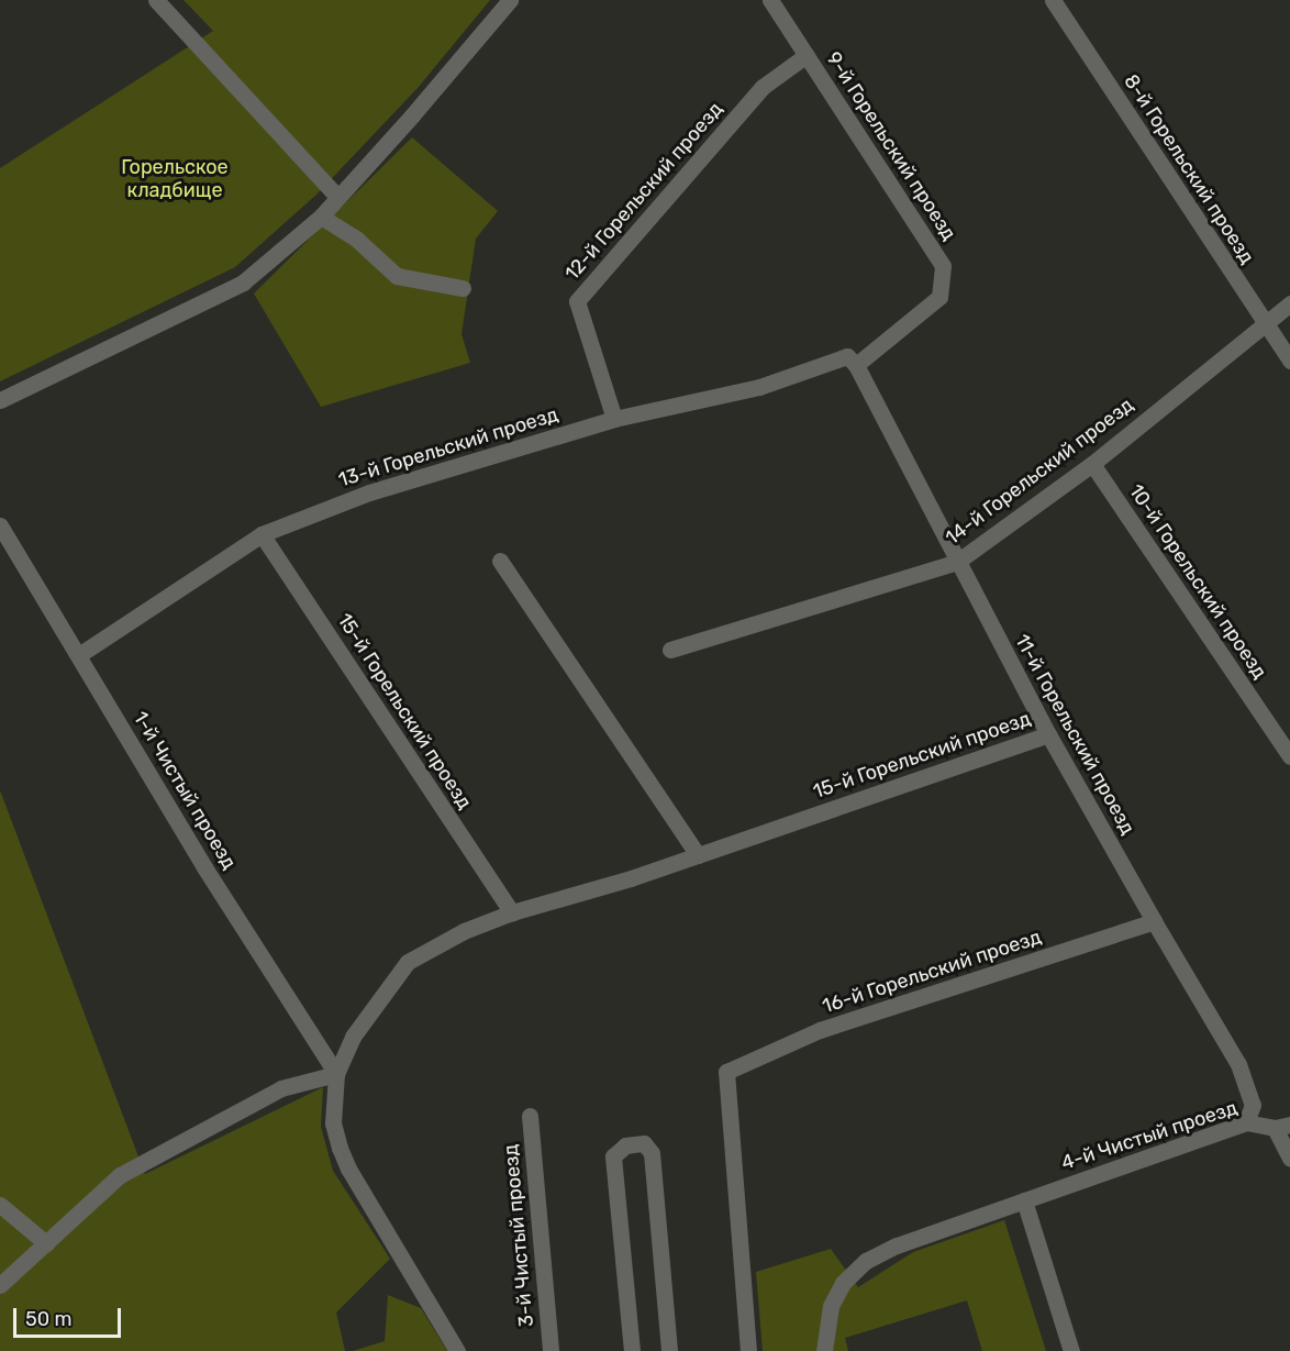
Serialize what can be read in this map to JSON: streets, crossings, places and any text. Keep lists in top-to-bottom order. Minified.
{"streets":{"street":["9-й Горельский проезд","8-й Горельский проезд","12-й Горельский проезд","13-й Горельский проезд","14-й Горельский проезд","10-й Горельский проезд","15-й Горельский проезд","11-й Горельский проезд","1-й Чистый проезд","16-й Горельский проезд","4-й Чистый проезд","3-й Чистый проезд"]},"crossings":[["9-й Горельский проезд","12-й Горельский проезд"],["9-й Горельский проезд","13-й Горельский проезд"],["9-й Горельский проезд","11-й Горельский проезд"],["8-й Горельский проезд","14-й Горельский проезд"],["12-й Горельский проезд","13-й Горельский проезд"],["13-й Горельский проезд","15-й Горельский проезд"],["13-й Горельский проезд","11-й Горельский проезд"],["13-й Горельский проезд","1-й Чистый проезд"],["14-й Горельский проезд","10-й Горельский проезд"],["14-й Горельский проезд","11-й Горельский проезд"],["15-й Горельский проезд","11-й Горельский проезд"],["15-й Горельский проезд","1-й Чистый проезд"],["11-й Горельский проезд","16-й Горельский проезд"],["11-й Горельский проезд","4-й Чистый проезд"]],"parks":["Горельское кладбище"],"scale_bar":"50 m"}
